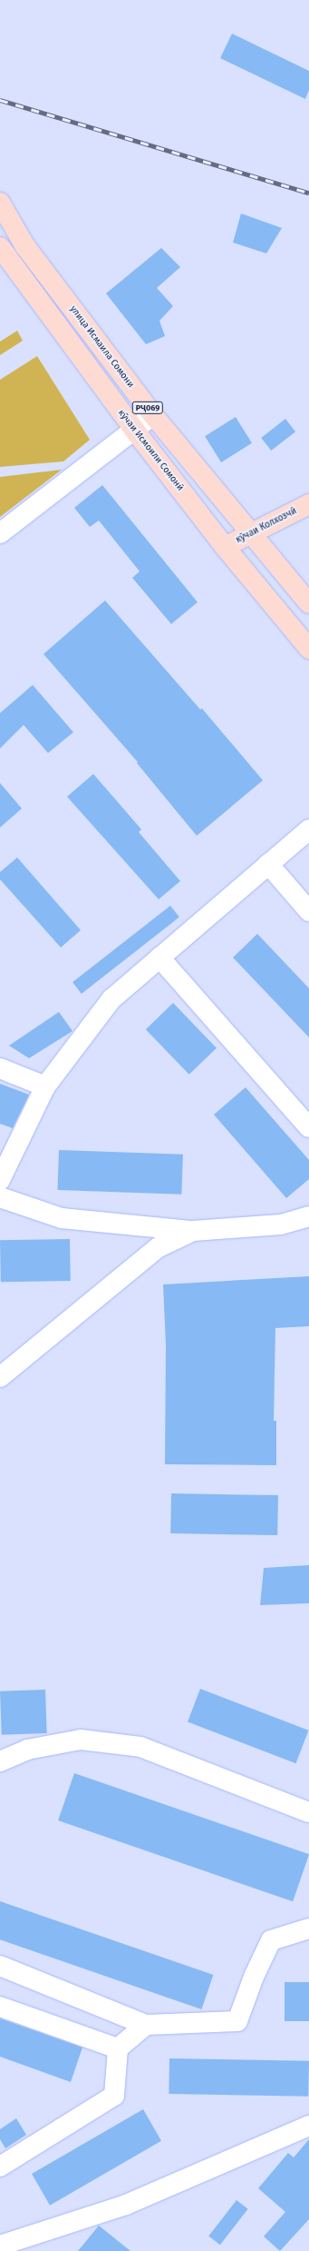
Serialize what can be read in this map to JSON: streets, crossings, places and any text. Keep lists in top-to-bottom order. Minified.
{"streets":{"main road":["улица Исмаила Сомони","РҶ069","кӯчаи Исмоили Сомонӣ","кӯчаи Колхозчӣ"]},"crossings":[["улица Исмаила Сомони","кӯчаи Колхозчӣ"],["кӯчаи Исмоили Сомонӣ","кӯчаи Колхозчӣ"]]}
